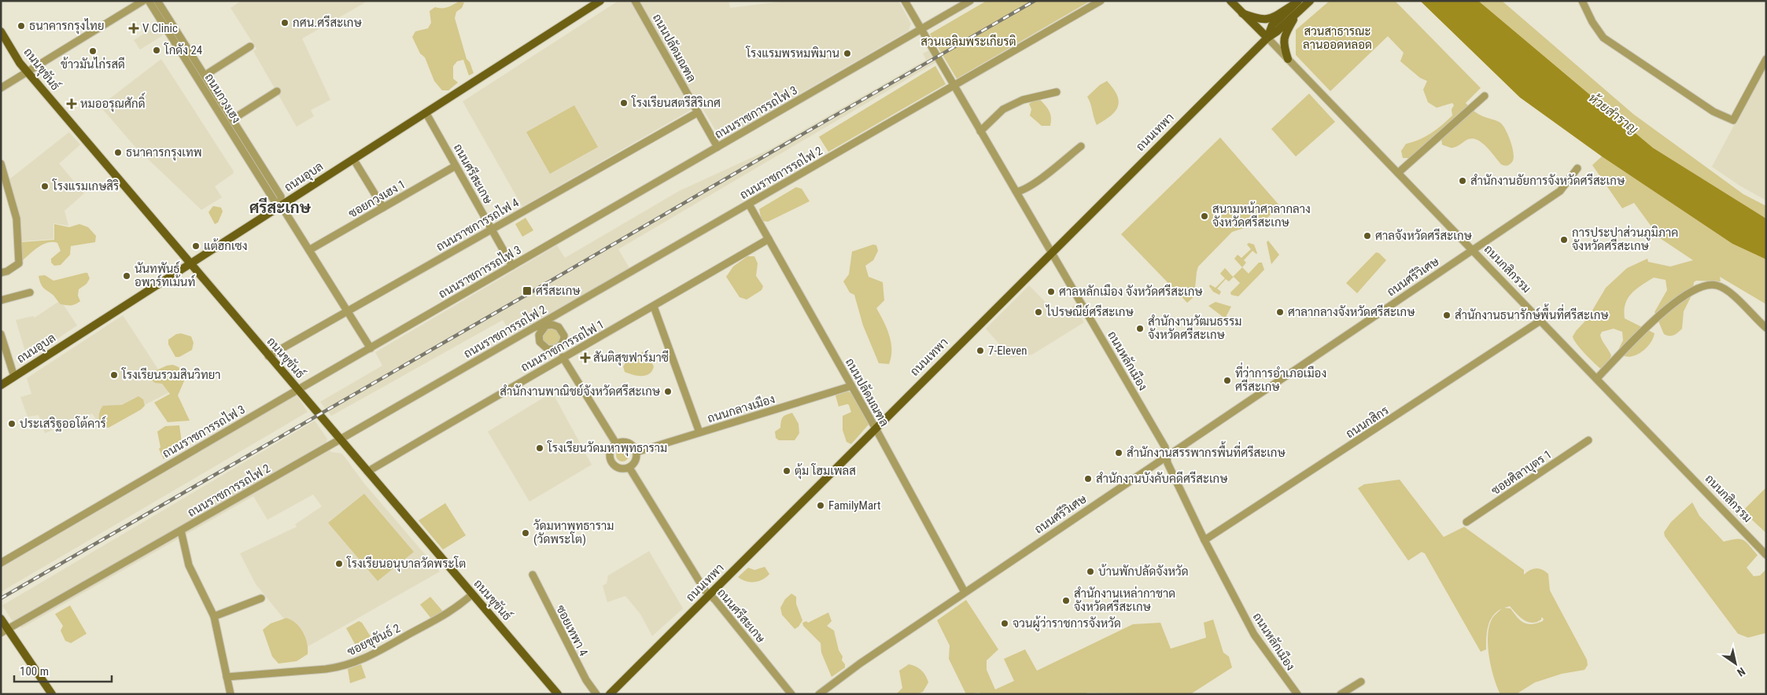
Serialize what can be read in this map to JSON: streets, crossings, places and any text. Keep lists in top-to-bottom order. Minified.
{"streets":{"main road":["ถนนขุขันธ์","ถนนเทพา","ถนนอุบล","ถนนกสิกรรม"],"street":["ถนนปลัดมณฑล","ถนนกวงเฮง","ถนนราชการรถไฟ 3","ถนนราชการรถไฟ 2","ถนนศรีสะเกษ","ซอยกวงเฮง 1","ถนนราชการรถไฟ 4","ถนนศรีวิเศษ","ถนนราชการรถไฟ 1","ถนนหลักเมือง","ถนนกลางเมือง","ถนนกสิกร","ซอยศิลาบุตร 1","ซอยเทพา 4","ซอยขุขันธ์ 2"]},"crossings":[["ถนนปลัดมณฑล","ถนนราชการรถไฟ 3"],["ถนนปลัดมณฑล","ถนนเทพา"],["ถนนปลัดมณฑล","ถนนราชการรถไฟ 2"],["ถนนปลัดมณฑล","ถนนราชการรถไฟ 4"],["ถนนปลัดมณฑล","ถนนศรีวิเศษ"],["ถนนปลัดมณฑล","ถนนราชการรถไฟ 1"],["ถนนปลัดมณฑล","ถนนกลางเมือง"],["ถนนขุขันธ์","ถนนราชการรถไฟ 3"],["ถนนขุขันธ์","ถนนราชการรถไฟ 2"],["ถนนขุขันธ์","ถนนอุบล"],["ถนนขุขันธ์","ถนนราชการรถไฟ 4"],["ถนนขุขันธ์","ถนนราชการรถไฟ 1"],["ถนนขุขันธ์","ซอยขุขันธ์ 2"],["ถนนกวงเฮง","ถนนราชการรถไฟ 3"],["ถนนกวงเฮง","ถนนอุบล"],["ถนนกวงเฮง","ซอยกวงเฮง 1"],["ถนนกวงเฮง","ถนนราชการรถไฟ 4"],["ถนนราชการรถไฟ 3","ถนนศรีสะเกษ"],["ถนนราชการรถไฟ 3","ถนนหลักเมือง"],["ถนนเทพา","ถนนศรีสะเกษ"],["ถนนเทพา","ถนนกสิกรรม"],["ถนนเทพา","ถนนหลักเมือง"],["ถนนราชการรถไฟ 2","ถนนหลักเมือง"],["ถนนศรีสะเกษ","ถนนอุบล"],["ถนนศรีสะเกษ","ซอยกวงเฮง 1"],["ถนนศรีสะเกษ","ถนนราชการรถไฟ 4"],["ถนนศรีสะเกษ","ถนนกลางเมือง"],["ถนนกสิกรรม","ถนนศรีวิเศษ"],["ถนนกสิกรรม","ถนนกสิกร"],["ถนนศรีวิเศษ","ถนนหลักเมือง"],["ถนนหลักเมือง","ถนนกสิกร"]],"districts":["ศรีสะเกษ"],"water":["ห้วยสำราญ"],"parks":["สวนสาธารณะ ลานออดหลอด","สวนเฉลิมพระเกียรติ"],"places":{"other":["กศน.ศรีสะเกษ","ธนาคารกรุงไทย","โกดัง 24","ข้าวมันไก่รสดี","โรงแรมพรหมพิมาน","โรงเรียนสตรีสิริเกศ","ธนาคารกรุงเทพ","สำนักงานอัยการจังหวัดศรีสะเกษ","โรงแรมเกษสิริ","สนามหน้าศาลากลาง จังหวัดศรีสะเกษ","ศาลจังหวัดศรีสะเกษ","การประปาส่วนภูมิภาค จังหวัดศรีสะเกษ","แต้ฮกเซง","นันทพันธ์ อพาร์ทเม้นท์","ศาลหลักเมือง จังหวัดศรีสะเกษ","ไปรษณีย์ศรีสะเกษ","ศาลากลางจังหวัดศรีสะเกษ","สำนักงานธนารักษ์พื้นที่ศรีสะเกษ","สำนักงานวัฒนธรรม จังหวัดศรีสะเกษ","7-Eleven","โรงเรียนรวมสินวิทยา","ที่ว่าการอำเภอเมือง ศรีสะเกษ","สำนักงานพาณิชย์จังหวัดศรีสะเกษ","ประเสริฐออโต้คาร์","โรงเรียนวัดมหาพุทธาราม","สำนักงานสรรพากรพื้นที่ศรีสะเกษ","ตุ้ม โฮมเพลส","สำนักงานบังคับคดีศรีสะเกษ","FamilyMart","วัดมหาพุทธาราม (วัดพระโต)","โรงเรียนอนุบาลวัดพระโต","บ้านพักปลัดจังหวัด","สำนักงานเหล่ากาชาด จังหวัดศรีสะเกษ","จวนผู้ว่าราชการจังหวัด"],"health":["V Clinic","หมออรุณศักดิ์","สันติสุขฟาร์มาซี"],"transit":["ศรีสะเกษ"]},"scale_bar":"100 m","north":"bottom right"}
